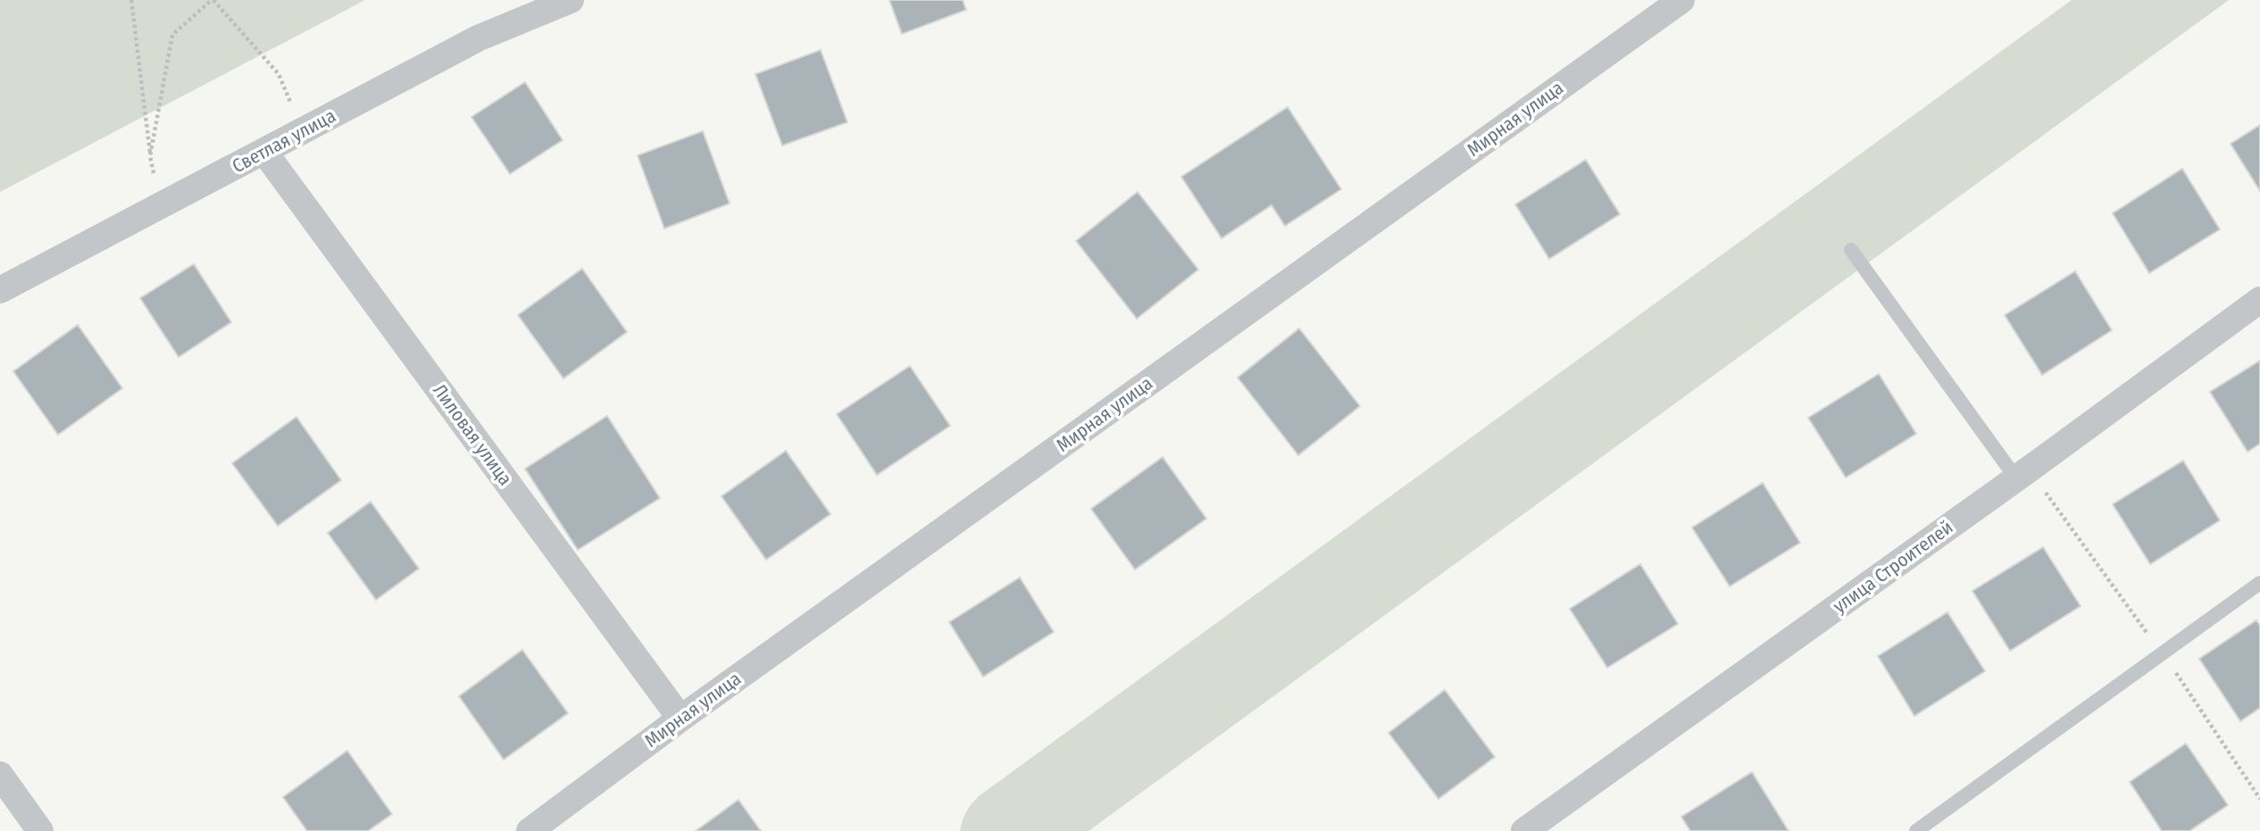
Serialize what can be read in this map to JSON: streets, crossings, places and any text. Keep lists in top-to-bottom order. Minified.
{"streets":{"street":["Мирная улица","Светлая улица","Лиловая улица","улица Строителей"]},"crossings":[["Мирная улица","Лиловая улица"],["Светлая улица","Лиловая улица"]]}
